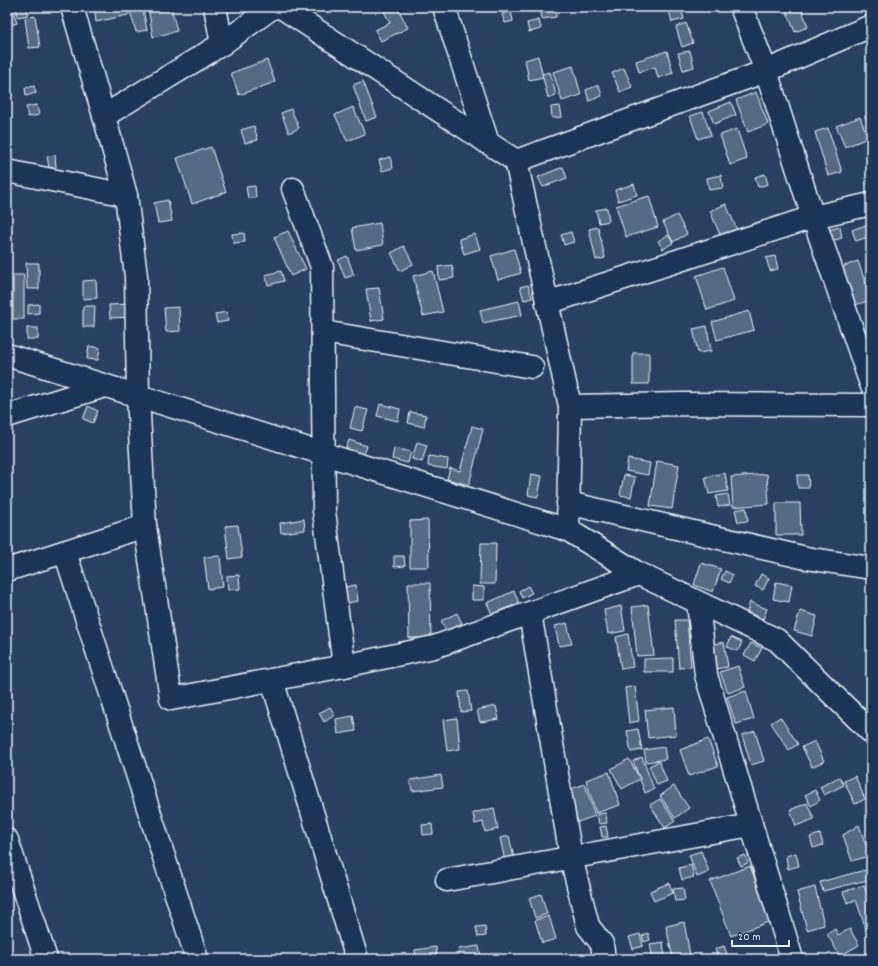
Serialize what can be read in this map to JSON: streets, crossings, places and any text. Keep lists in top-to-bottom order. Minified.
{"scale_bar":"20 m"}
